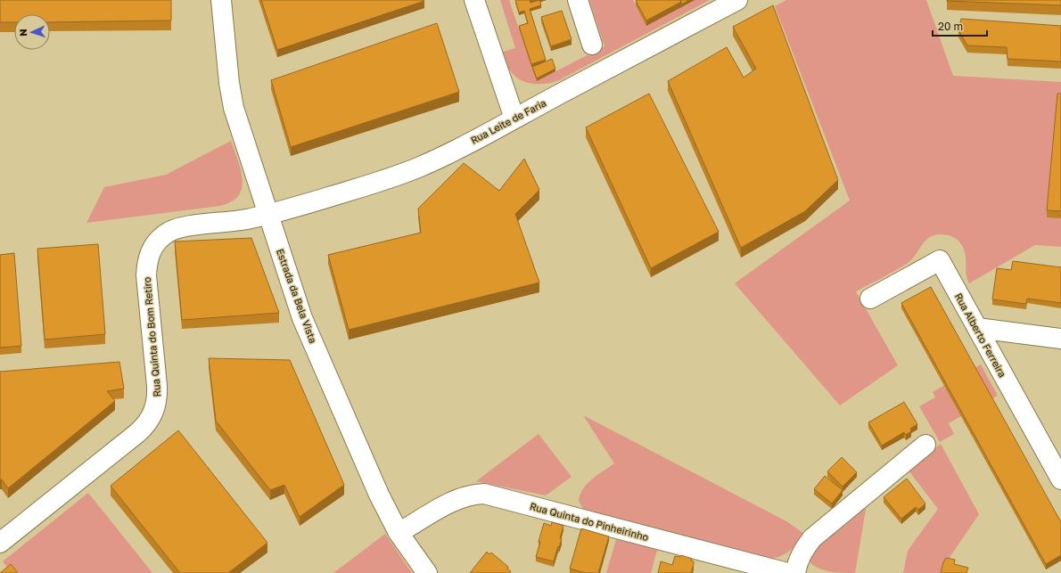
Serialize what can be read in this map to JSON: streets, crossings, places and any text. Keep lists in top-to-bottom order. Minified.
{"streets":{"street":["Rua Leite de Faria","Estrada da Bela Vista","Rua Alberto Ferreira","Rua Quinta do Bom Retiro","Rua Quinta do Pinheirinho"]},"crossings":[["Rua Leite de Faria","Estrada da Bela Vista"],["Rua Leite de Faria","Rua Quinta do Bom Retiro"],["Estrada da Bela Vista","Rua Quinta do Bom Retiro"],["Estrada da Bela Vista","Rua Quinta do Pinheirinho"]],"scale_bar":"20 m","north":"left"}
